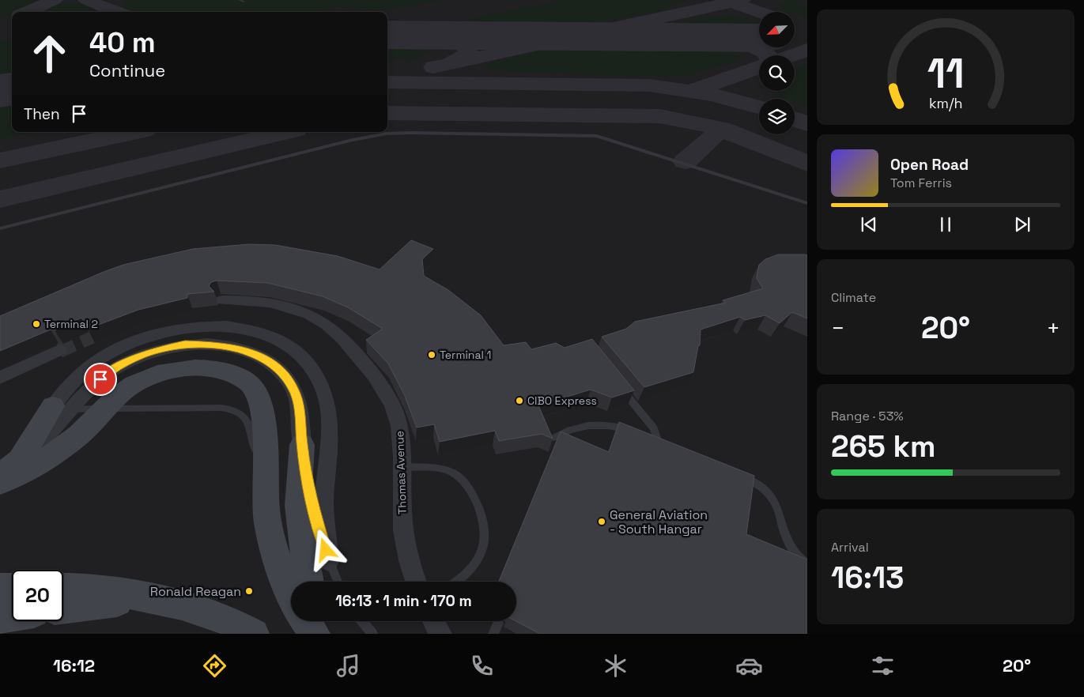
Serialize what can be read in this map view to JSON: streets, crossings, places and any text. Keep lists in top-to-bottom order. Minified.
{"streets":{"street":["Thomas Avenue"]},"places":["Terminal 2","Terminal 1","CIBO Express","General Aviation - South Hangar","Ronald Reagan"],"north":"bottom left","page":{"turn":["40 m","Continue"],"then":"Then","song":["Open Road","Tom Ferris"],"tile":["Climate",["Range · 53%","265 km"],["Arrival","16:13"]],"heat":["−","20°","+"],"limit":"20","trip":"16:13 · 1 min · 170 m","tabs":["16:12","20°"],"gauge":["11","km/h"]}}
